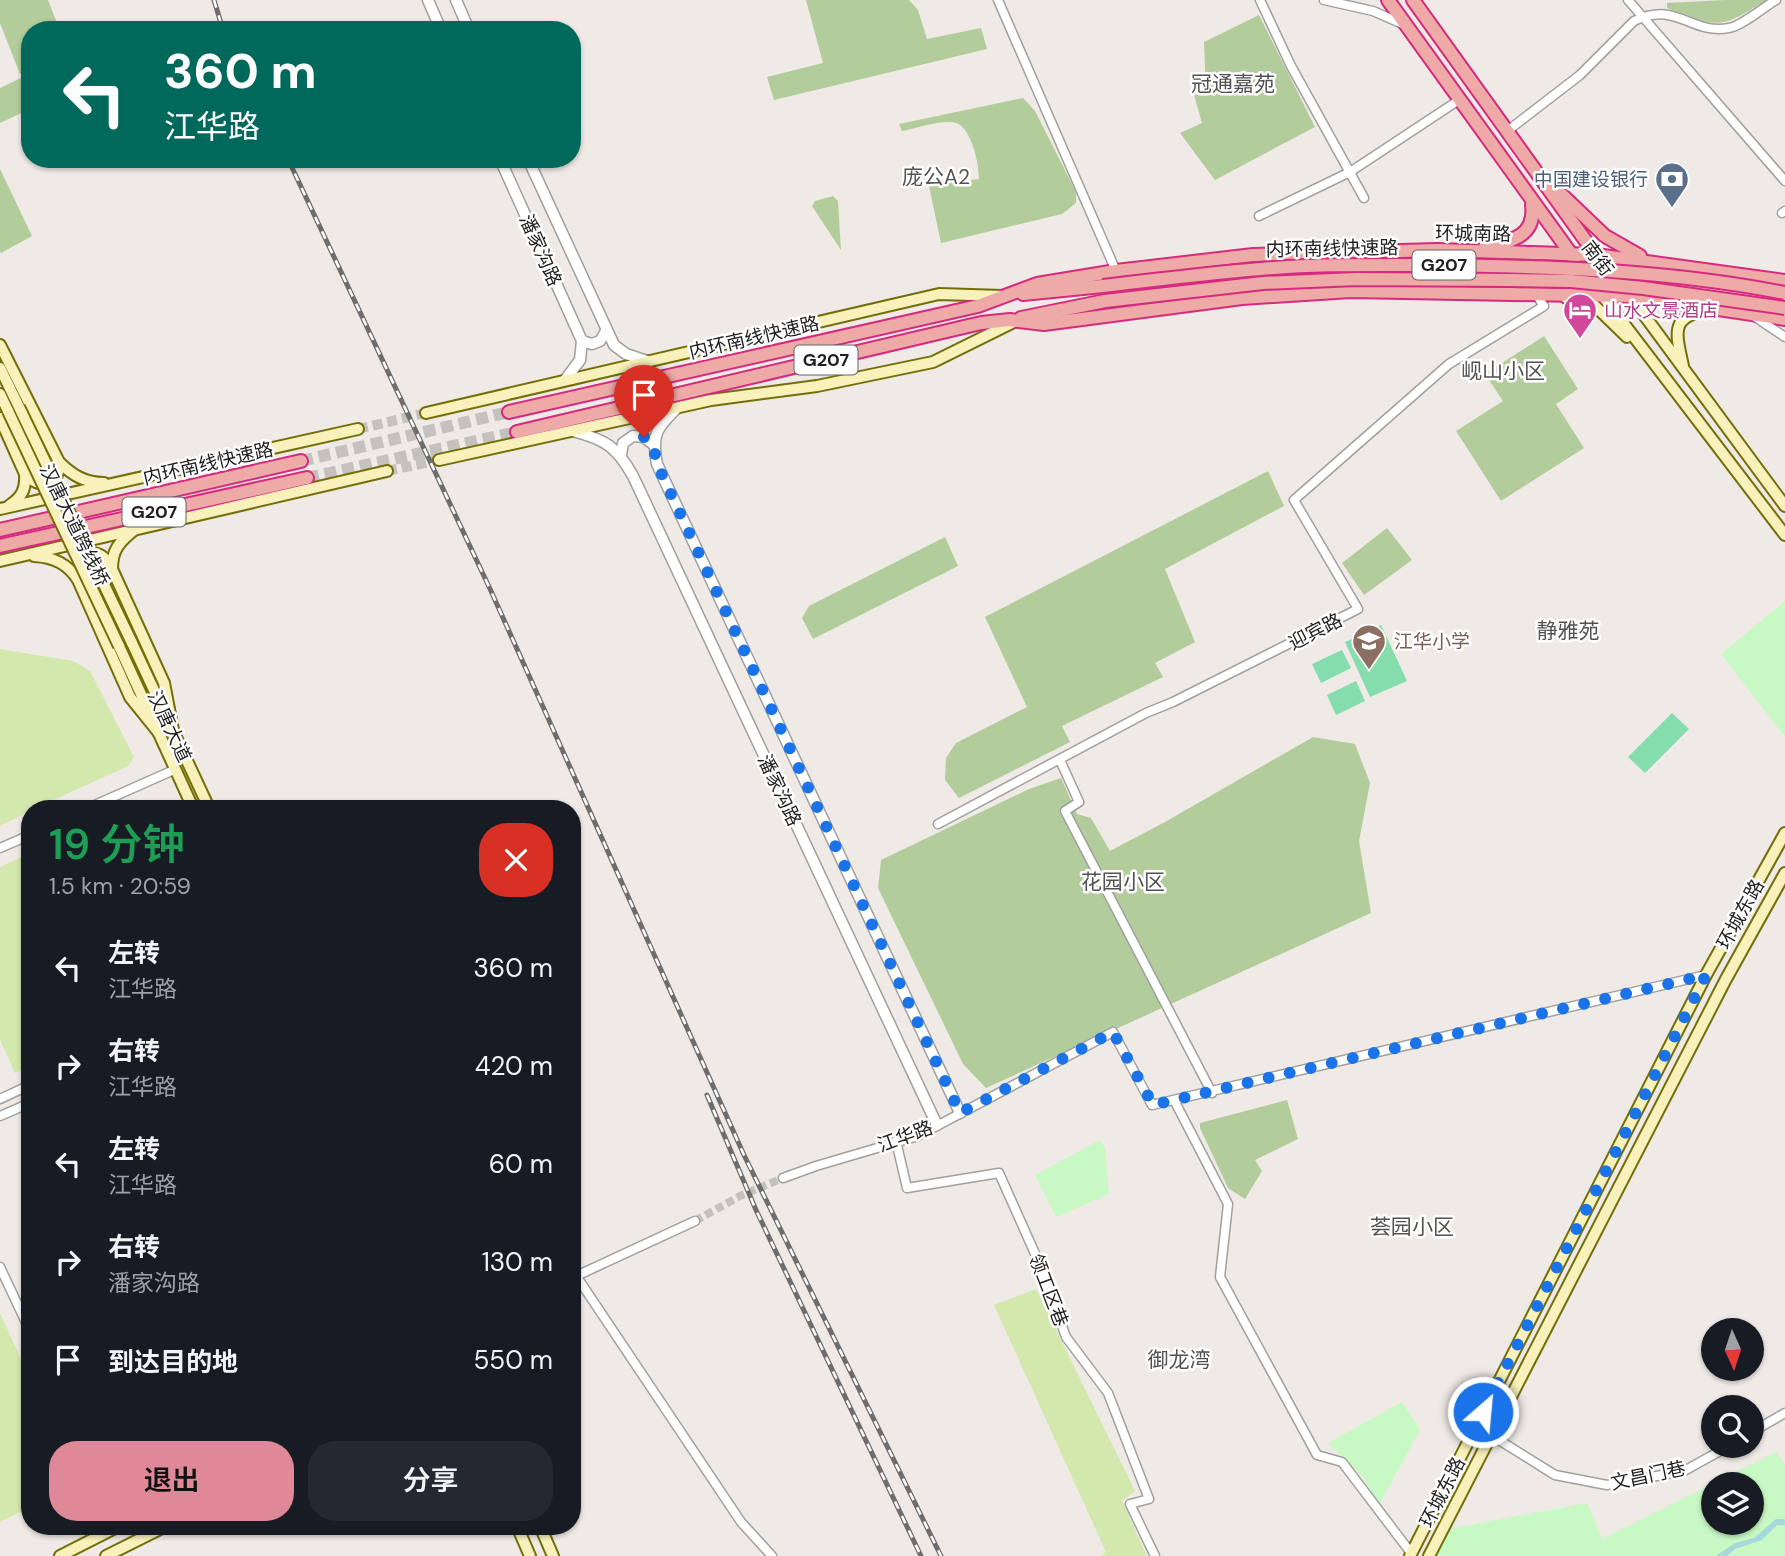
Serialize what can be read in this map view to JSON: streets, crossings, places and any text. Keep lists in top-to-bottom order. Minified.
{"streets":{"highway":["环城南路","内环南线快速路","南街","G207"],"main road":["汉唐大道跨线桥","汉唐大道","环城东路"],"street":["潘家沟路","迎宾路","江华路","领工区巷","文昌门巷"]},"crossings":[["环城南路","内环南线快速路"],["环城南路","南街"],["内环南线快速路","迎宾路"],["潘家沟路","江华路"],["汉唐大道跨线桥","汉唐大道"],["环城东路","江华路"],["环城东路","文昌门巷"],["江华路","领工区巷"]],"districts":["冠通嘉苑","庞公A2","岘山小区","静雅苑","花园小区","荟园小区","御龙湾"],"places":{"bank":["中国建设银行"],"hotel":["山水文景酒店"],"school or university":["江华小学"]},"north":"bottom","page":{"turn":["360 m","江华路"],"heading":["19 分钟","1.5 km · 20:59"],"list":[{"name":"左转","note":"江华路","value":"360 m"},{"name":"右转","note":"江华路","value":"420 m"},{"name":"左转","note":"江华路","value":"60 m"},{"name":"右转","note":"潘家沟路","value":"130 m"},{"name":"到达目的地","value":"550 m"}],"buttons":["退出","分享"]}}
